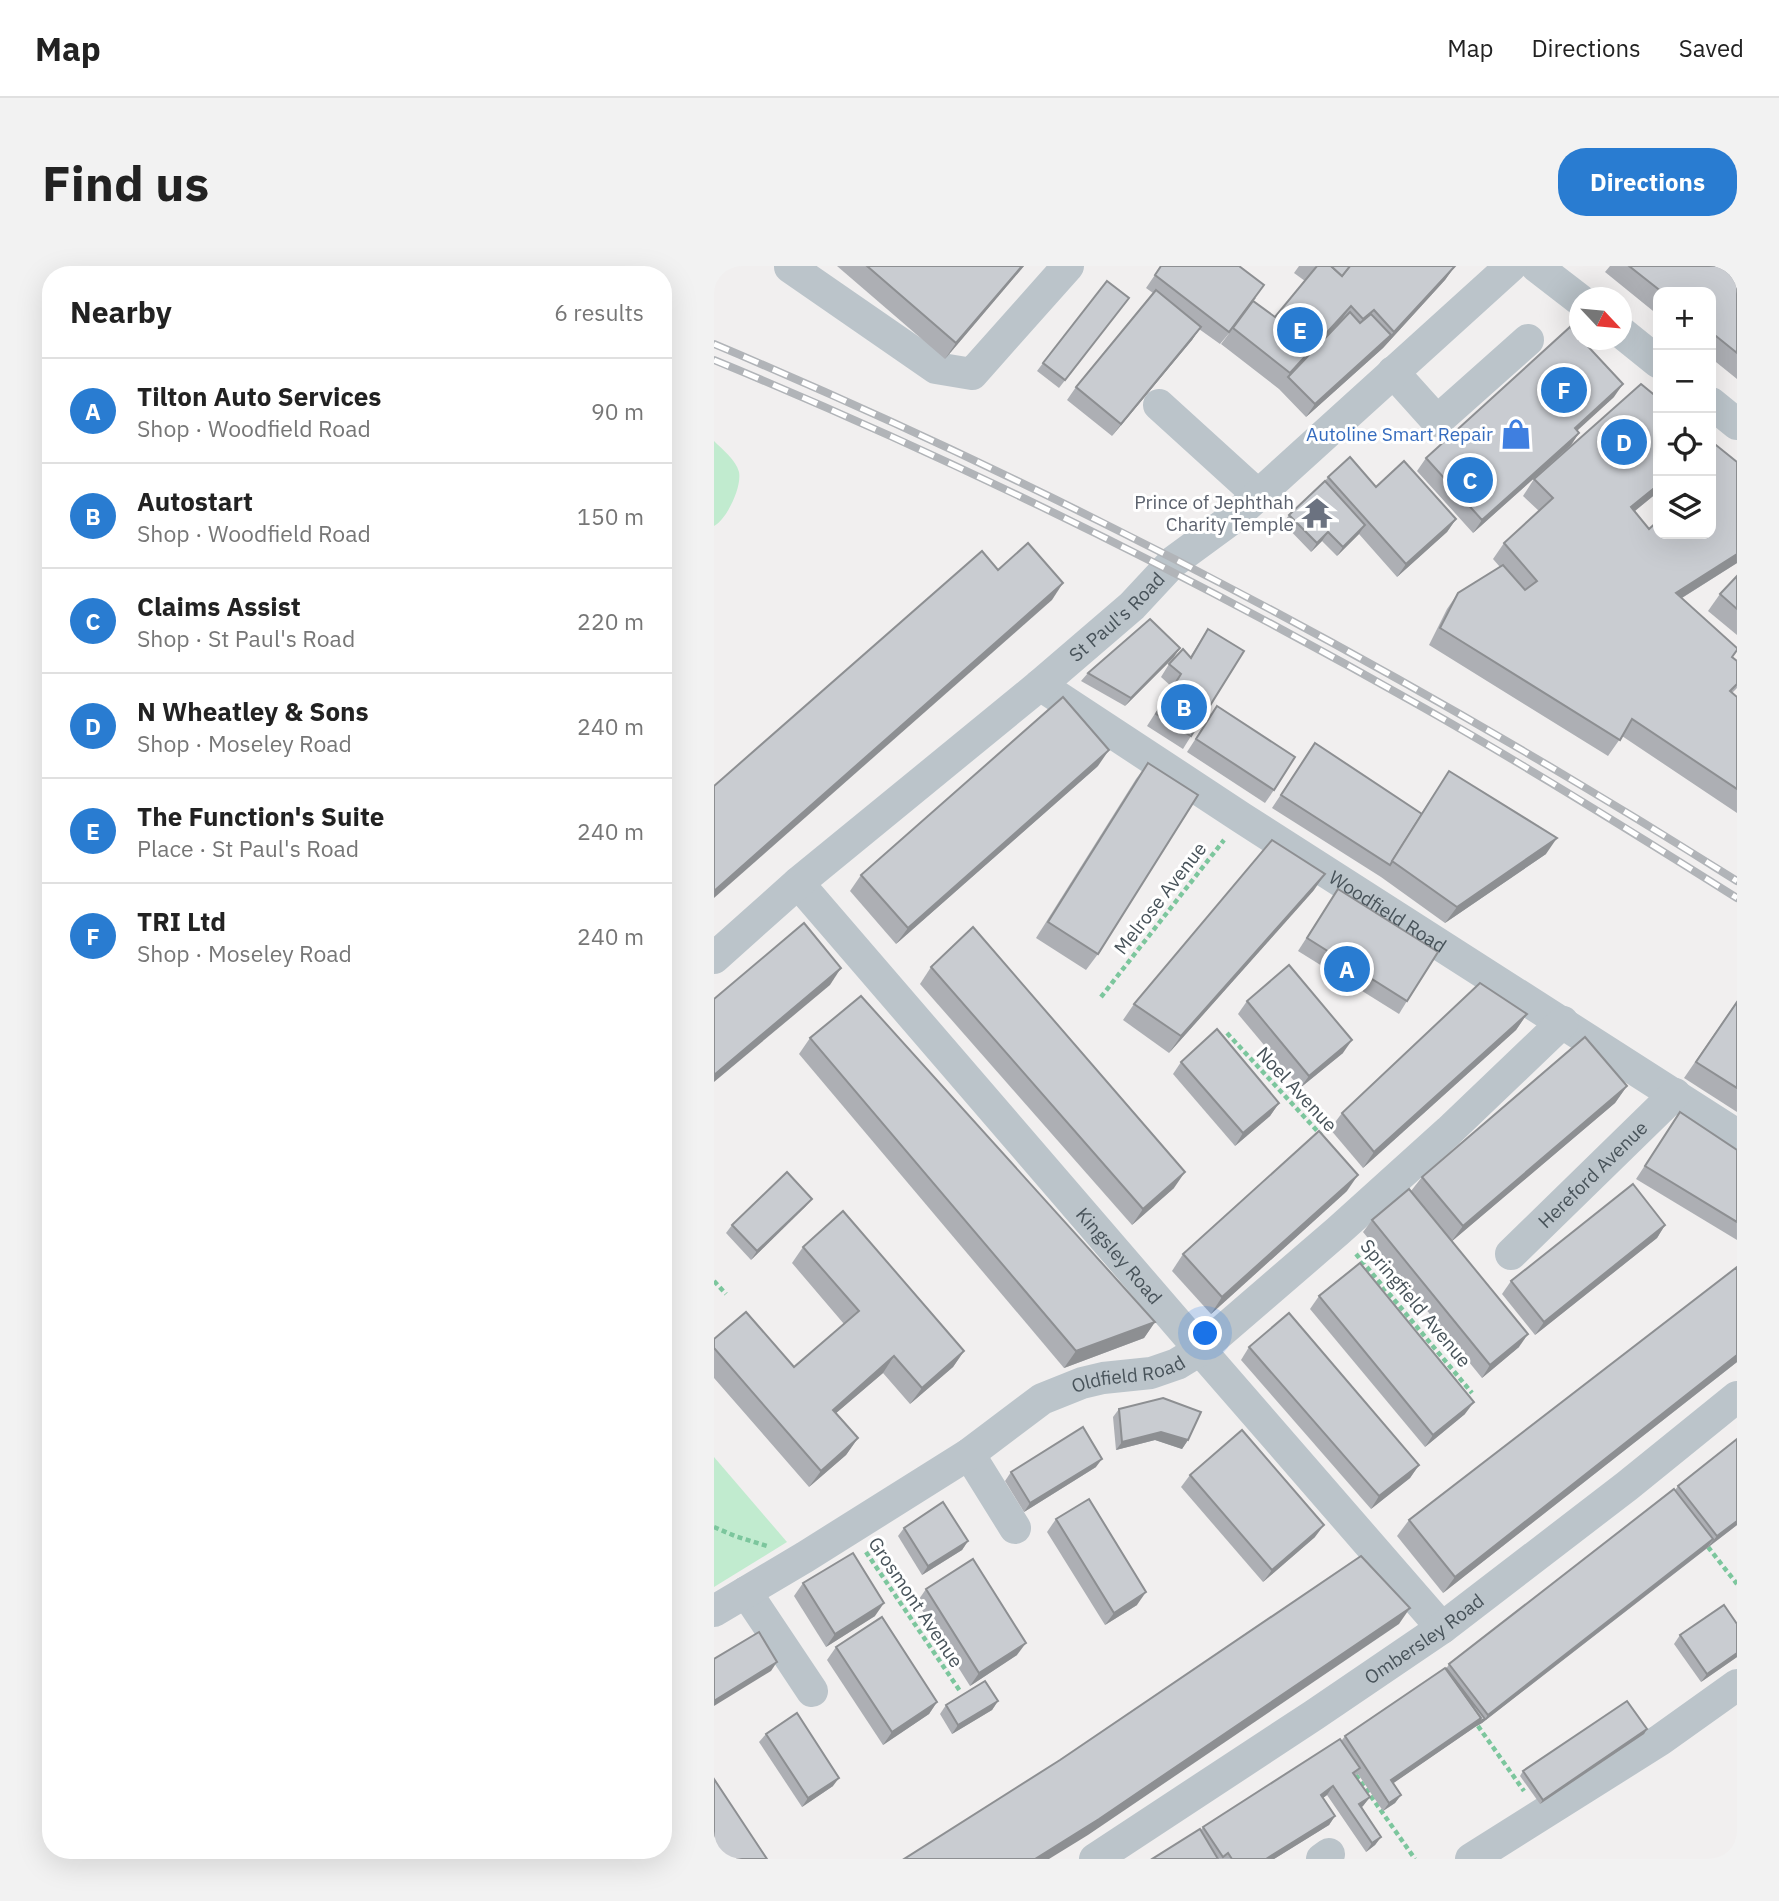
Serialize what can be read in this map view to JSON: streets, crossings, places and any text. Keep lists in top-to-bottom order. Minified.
{"streets":{"street":["St Paul's Road","Woodfield Road","Hereford Avenue","Kingsley Road","Oldfield Road","Ombersley Road"],"path":["Melrose Avenue","Noel Avenue","Springfield Avenue","Grosmont Avenue"]},"crossings":[["St Paul's Road","Woodfield Road"],["St Paul's Road","Kingsley Road"],["Melrose Avenue","Woodfield Road"],["Woodfield Road","Hereford Avenue"],["Woodfield Road","Oldfield Road"],["Kingsley Road","Oldfield Road"],["Kingsley Road","Ombersley Road"],["Springfield Avenue","Oldfield Road"],["Oldfield Road","Grosmont Avenue"]],"places":{"shop":["Autoline Smart Repair"],"temple":["Prince of Jephthah Charity Temple"]},"north":"bottom right","page":{"header":"Map","nav":["Map","Directions","Saved"],"buttons":"Directions","title":"Find us","heading":["Nearby","6 results"],"map_buttons":["+","−"],"pins":["E","F","D","C","B","A"],"list":[{"mark":"A","name":"Tilton Auto Services","note":"Shop · Woodfield Road","value":"90 m"},{"mark":"B","name":"Autostart","note":"Shop · Woodfield Road","value":"150 m"},{"mark":"C","name":"Claims Assist","note":"Shop · St Paul's Road","value":"220 m"},{"mark":"D","name":"N Wheatley & Sons","note":"Shop · Moseley Road","value":"240 m"},{"mark":"E","name":"The Function's Suite","note":"Place · St Paul's Road","value":"240 m"},{"mark":"F","name":"TRI Ltd","note":"Shop · Moseley Road","value":"240 m"}]}}
